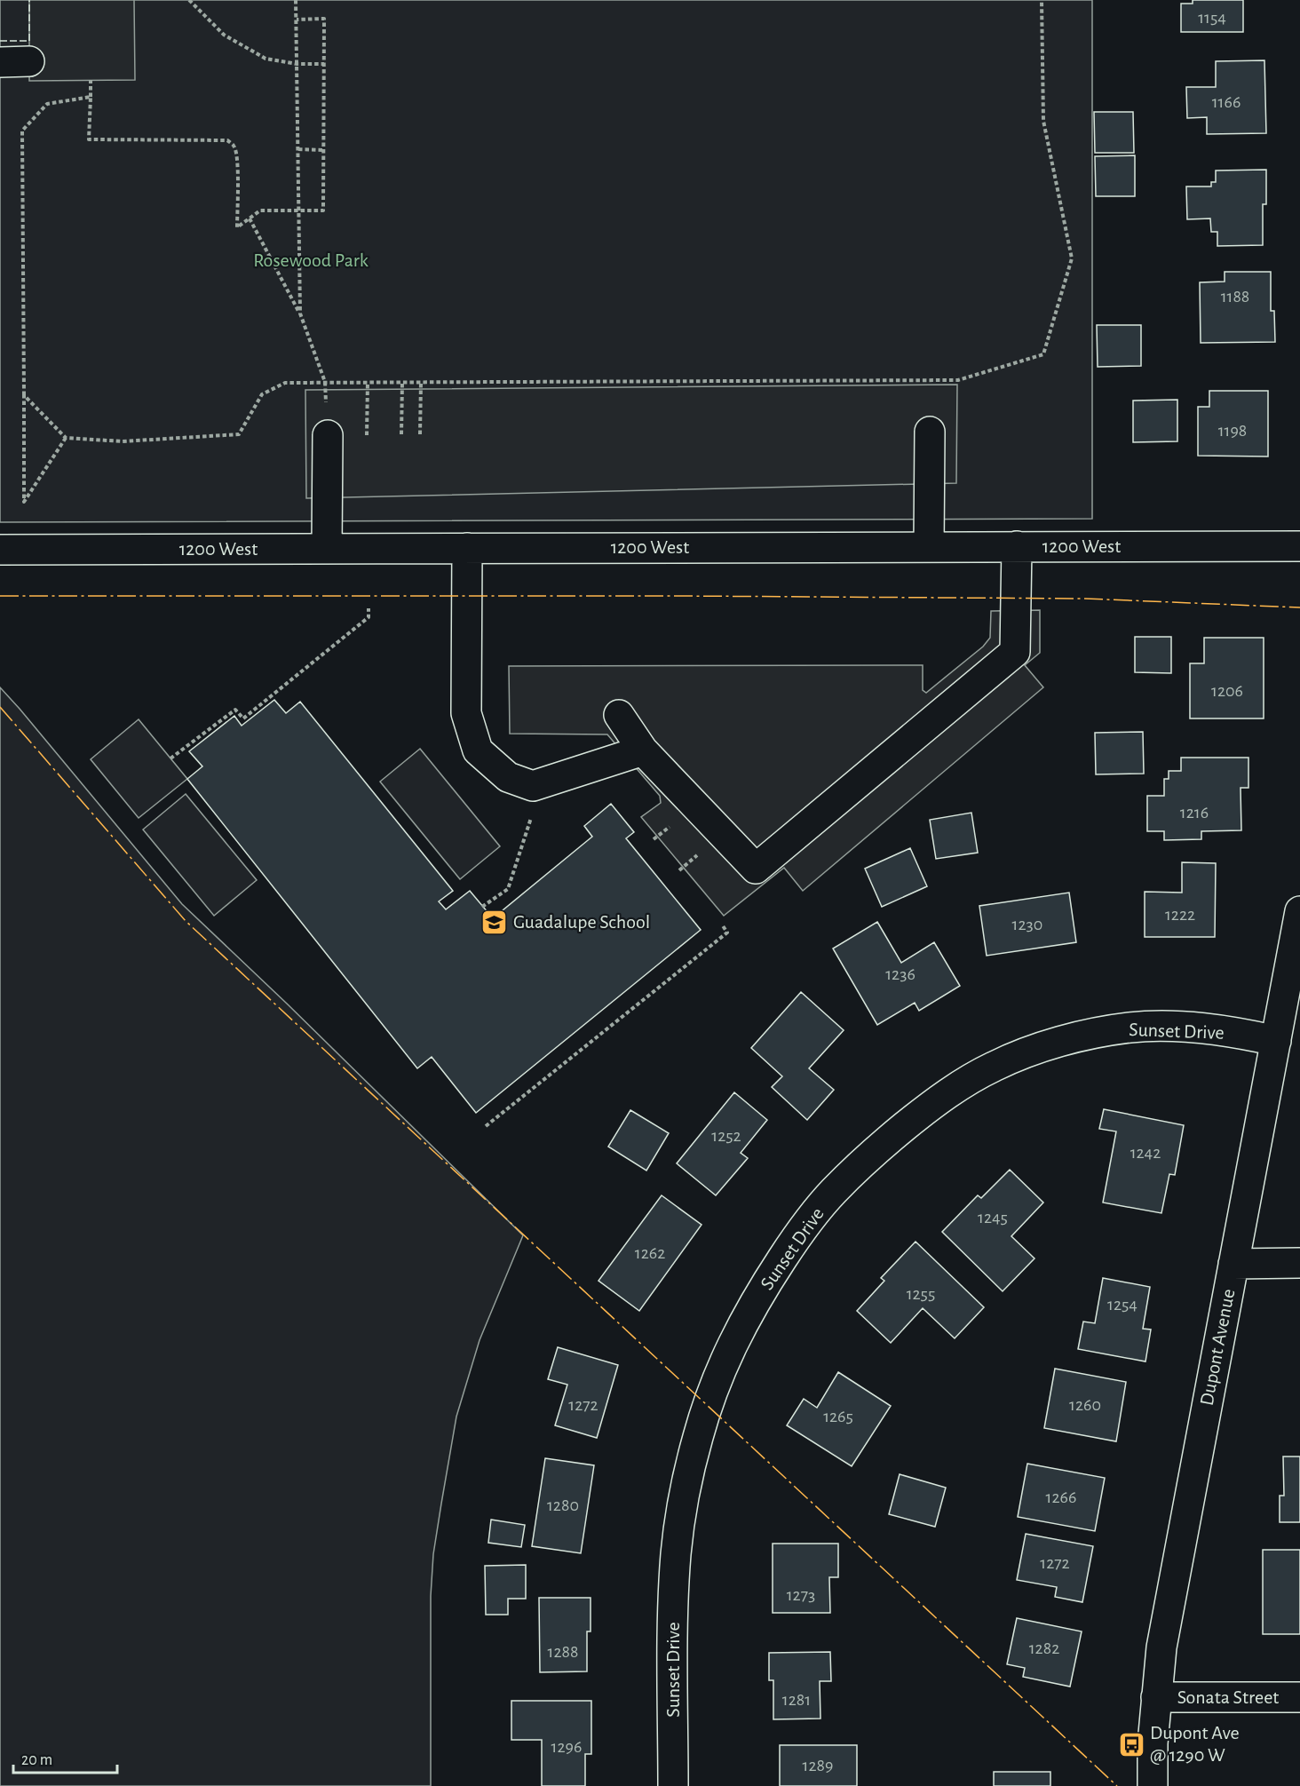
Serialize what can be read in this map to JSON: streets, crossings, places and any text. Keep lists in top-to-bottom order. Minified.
{"streets":{"street":["1200 West","Sunset Drive","Dupont Avenue","Sonata Street"]},"crossings":[["Sunset Drive","Dupont Avenue"],["Dupont Avenue","Sonata Street"]],"parks":["Rosewood Park"],"places":{"school or university":["Guadalupe School"],"bus stop":["Dupont Ave @ 1290 W"]},"house_numbers":["1154","1166","1188","1198","1206","1216","1222","1230","1236","1252","1242","1245","1262","1255","1254","1272","1260","1265","1266","1280","1272","1273","1282","1288","1281","1296","1289"],"scale_bar":"20 m"}
